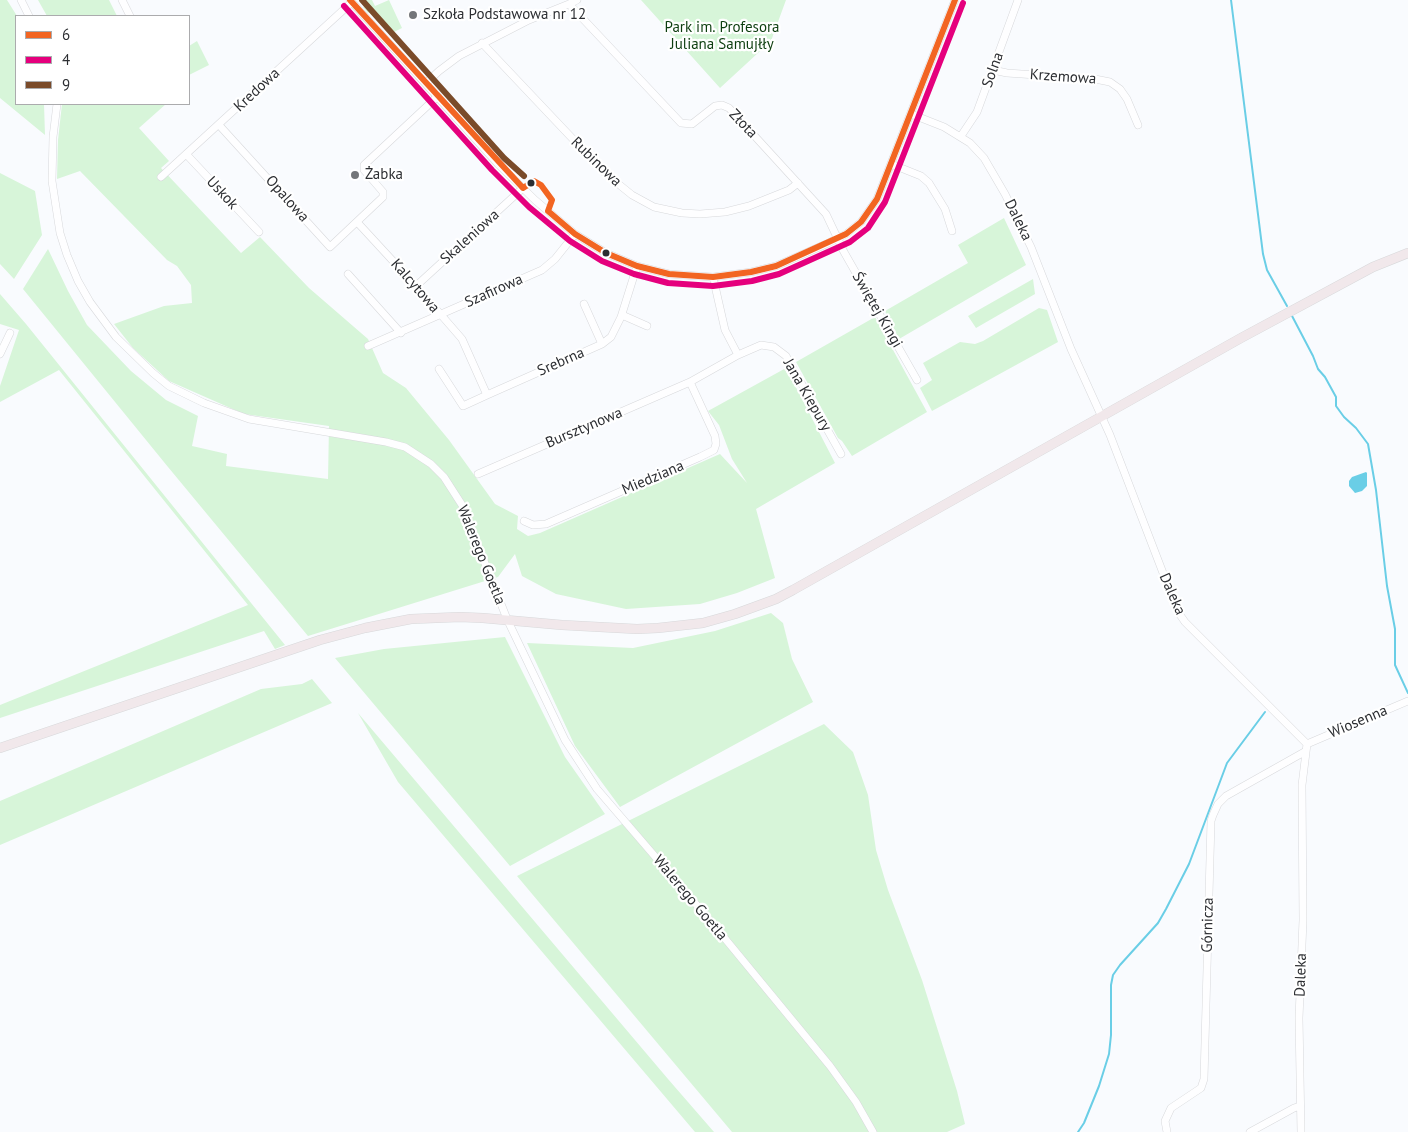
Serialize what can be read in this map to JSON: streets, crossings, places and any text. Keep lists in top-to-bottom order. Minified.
{"streets":{"street":["Solna","Krzemowa","Kredowa","Złota","Rubinowa","Uskok","Opalowa","Daleka","Skaleniowa","Kalcytowa","Szafirowa","Świętej Kingi","Srebrna","Jana Kiepury","Bursztynowa","Miedziana","Walerego Goetla","Wiosenna","Górnicza"]},"crossings":[["Solna","Krzemowa"],["Solna","Daleka"],["Kredowa","Uskok"],["Kredowa","Opalowa"],["Złota","Rubinowa"],["Złota","Świętej Kingi"],["Opalowa","Kalcytowa"],["Daleka","Wiosenna"],["Daleka","Górnicza"],["Skaleniowa","Kalcytowa"],["Kalcytowa","Szafirowa"],["Kalcytowa","Srebrna"],["Jana Kiepury","Bursztynowa"],["Jana Kiepury","Miedziana"],["Bursztynowa","Miedziana"],["Wiosenna","Górnicza"]],"parks":["Park im. Profesora Juliana Samujłły"],"places":["Szkoła Podstawowa nr 12","Żabka"],"lines":["transit line 6","transit line 9","transit line 4"],"legend":["6","4","9"]}
